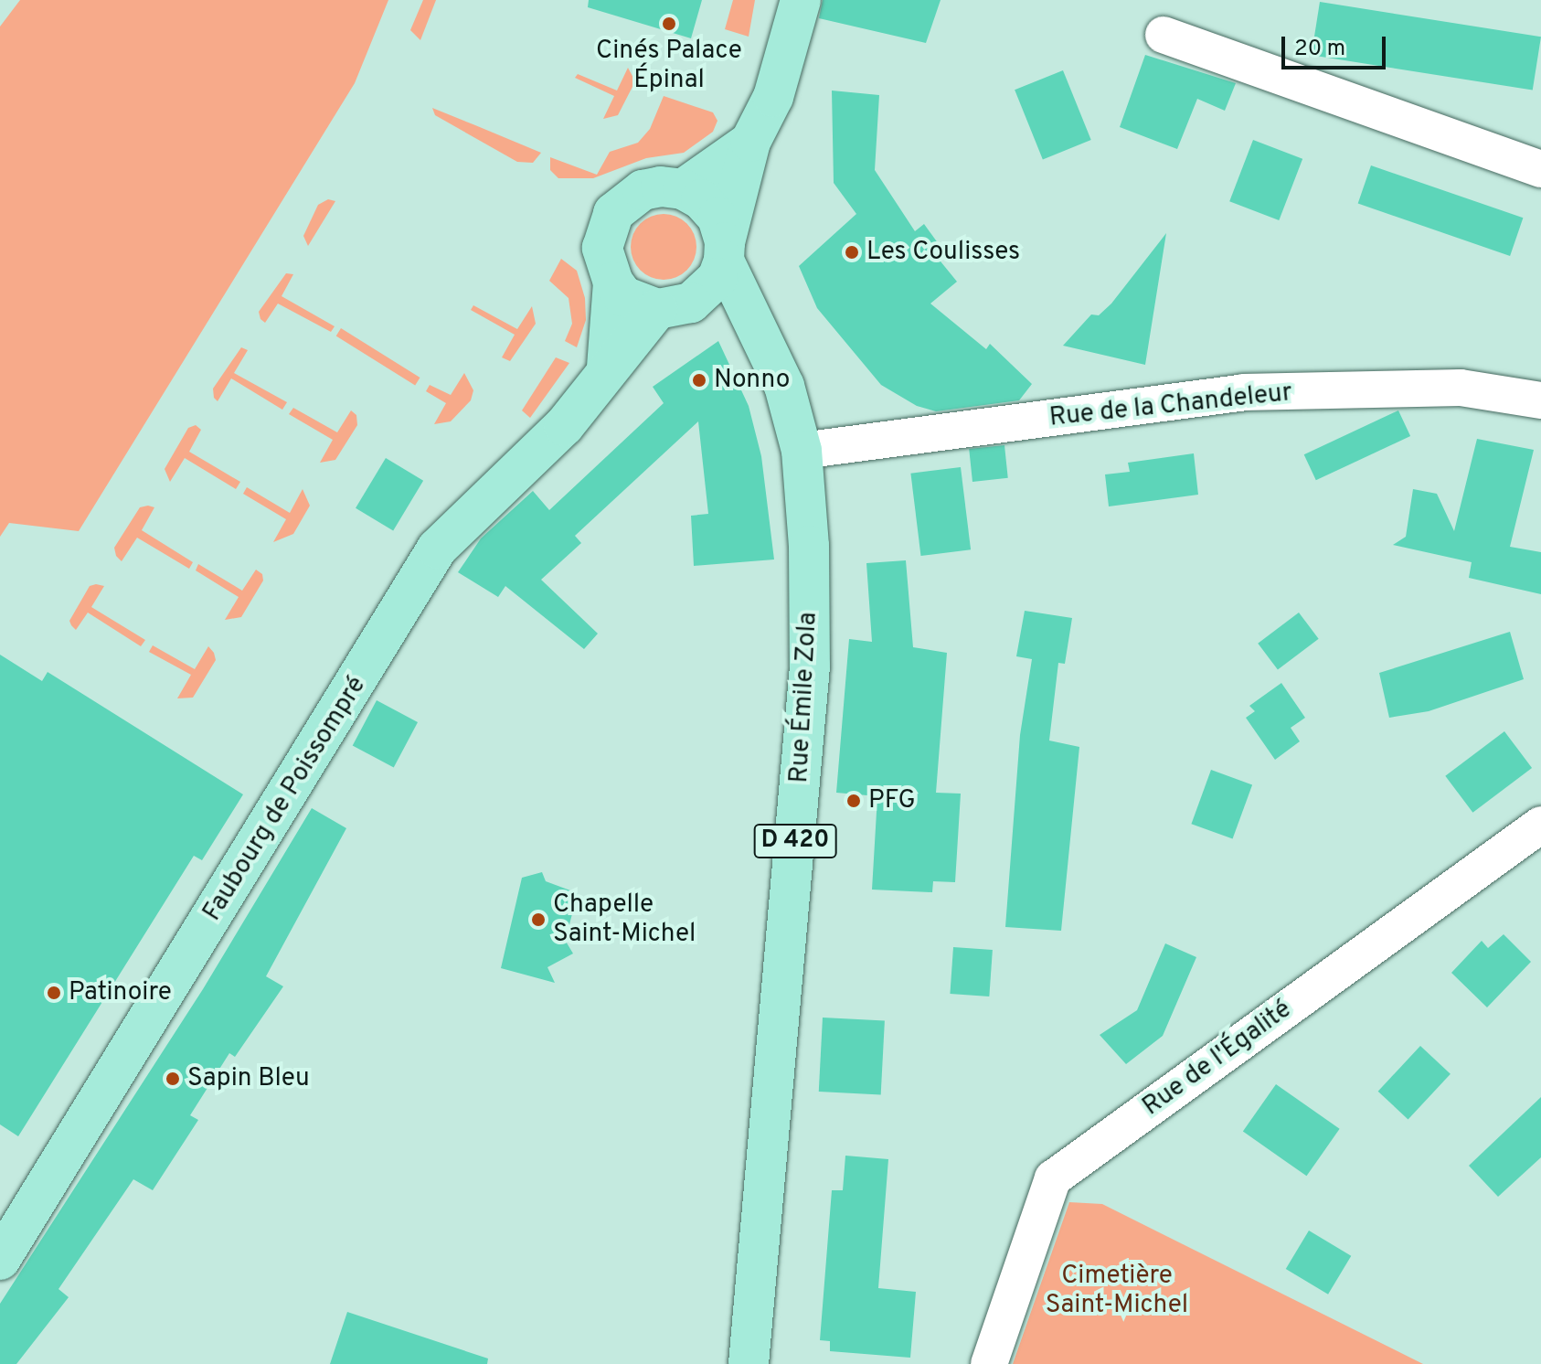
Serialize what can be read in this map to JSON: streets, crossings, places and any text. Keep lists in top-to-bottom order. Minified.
{"streets":{"main road":["Rue Émile Zola","Faubourg de Poissompré","D 420"],"street":["Rue de la Chandeleur","Rue de l'Égalité"]},"crossings":[["Rue de la Chandeleur","Rue Émile Zola"],["Rue Émile Zola","D 420"],["Faubourg de Poissompré","D 420"]],"parks":["Cimetière Saint-Michel"],"places":["Cinés Palace Épinal","Les Coulisses","Nonno","PFG","Chapelle Saint-Michel","Patinoire","Sapin Bleu"],"scale_bar":"20 m"}
